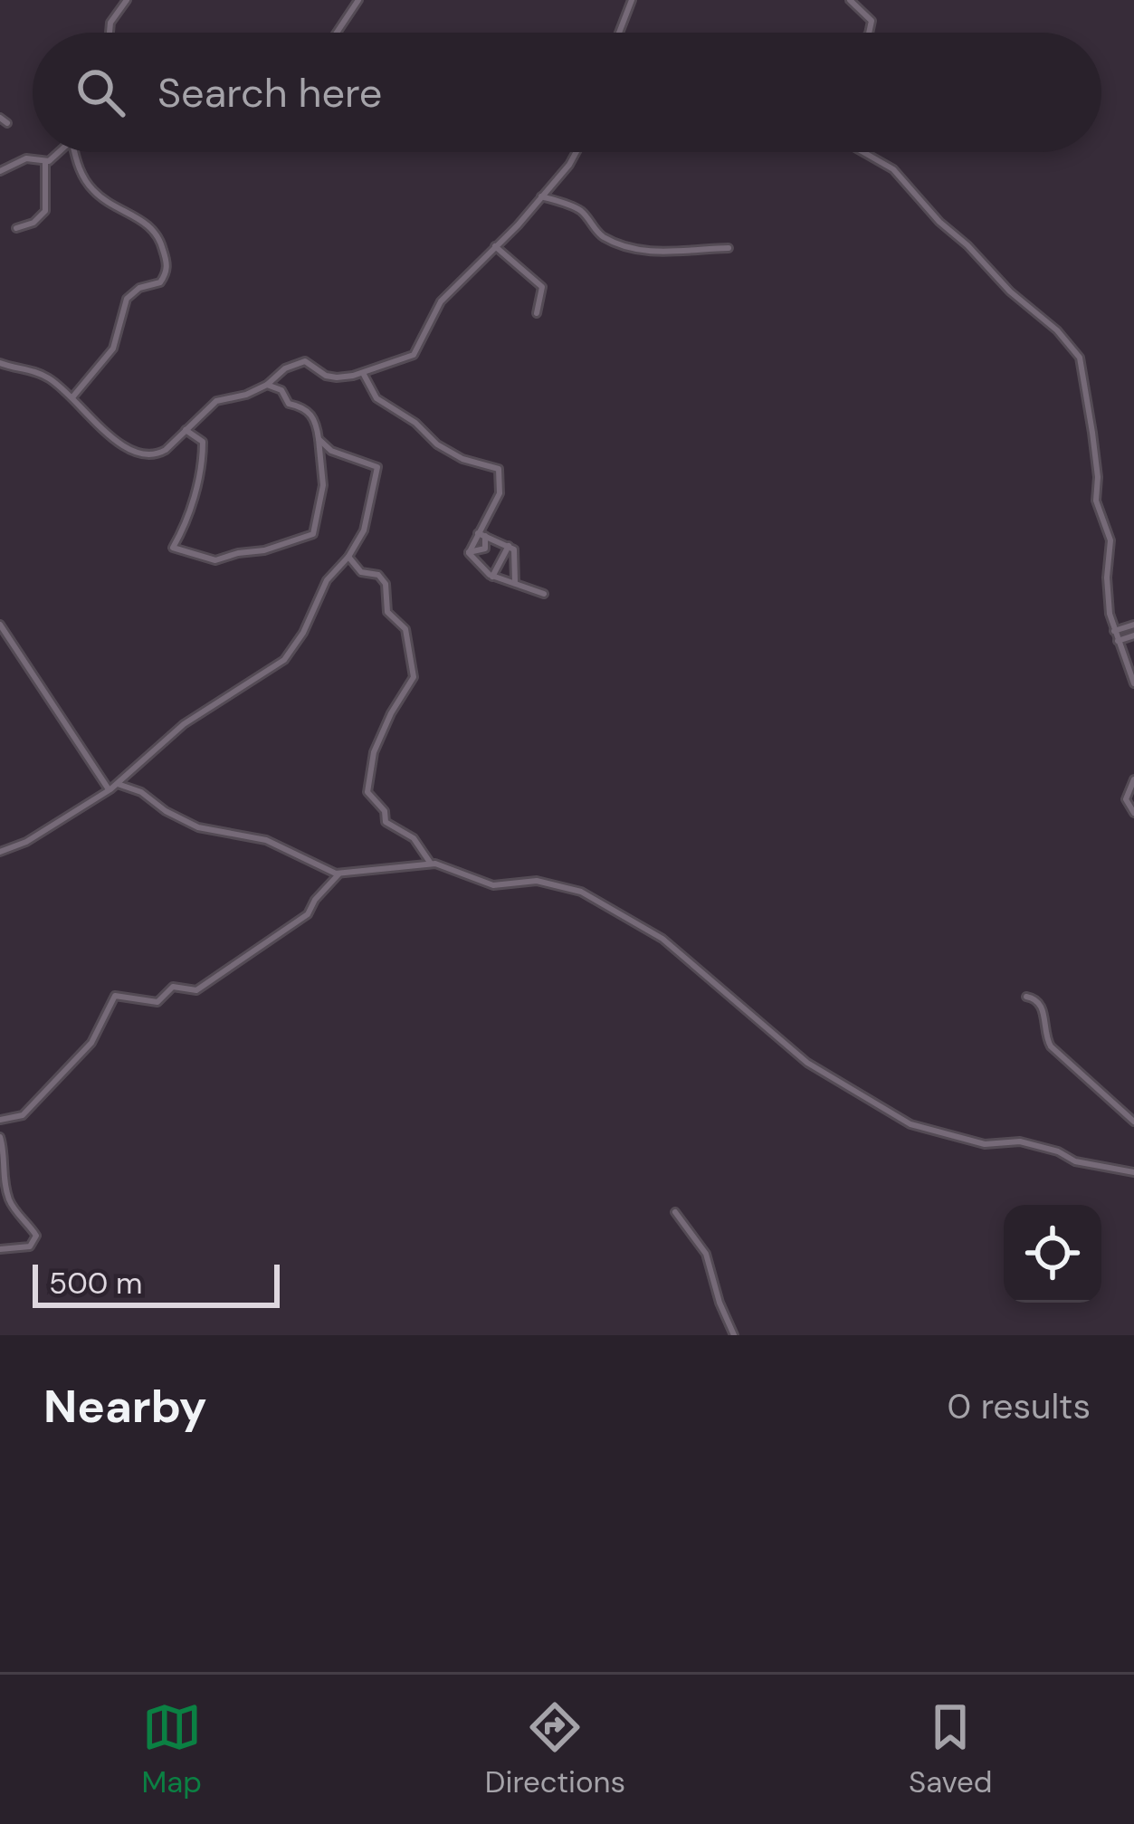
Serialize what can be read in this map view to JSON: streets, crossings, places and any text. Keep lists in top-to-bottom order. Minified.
{"scale_bar":"500 m","page":{"search":"Search here","scale":"500 m","heading":["Nearby","0 results"],"nav":["Map","Directions","Saved"]}}
